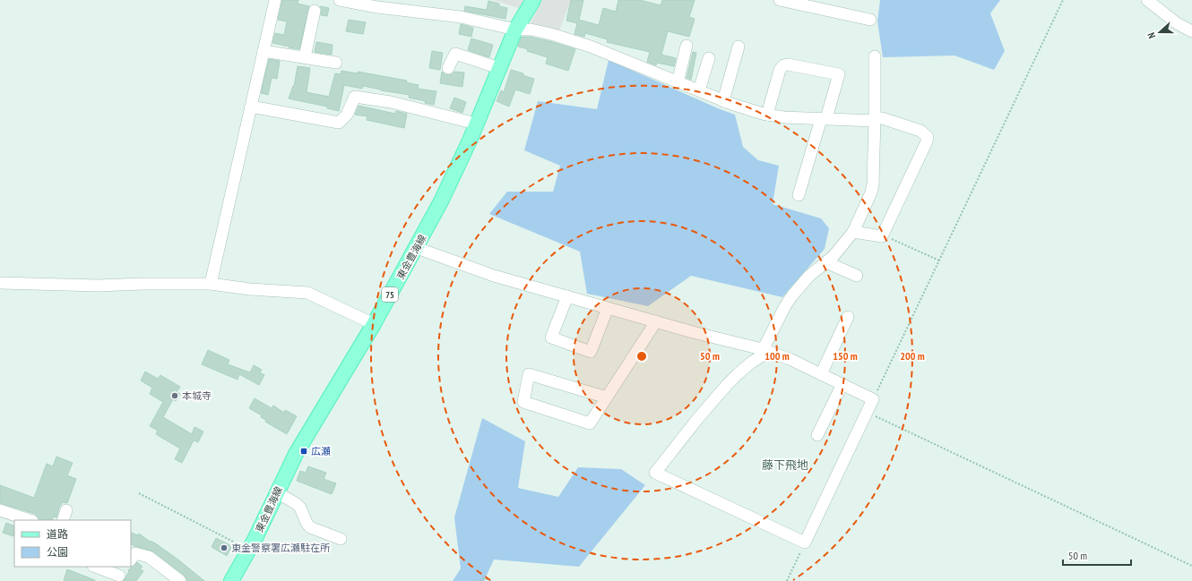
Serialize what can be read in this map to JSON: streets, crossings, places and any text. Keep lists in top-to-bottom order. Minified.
{"streets":{"main road":["東金豊海線","75"]},"districts":["藤下飛地"],"places":{"other":["本城寺","東金警察署広瀬駐在所"],"transit":["広瀬"]},"legend":["道路","公園"],"scale_bar":"50 m","north":"left","rings":["50 m","100 m","150 m","200 m"]}
